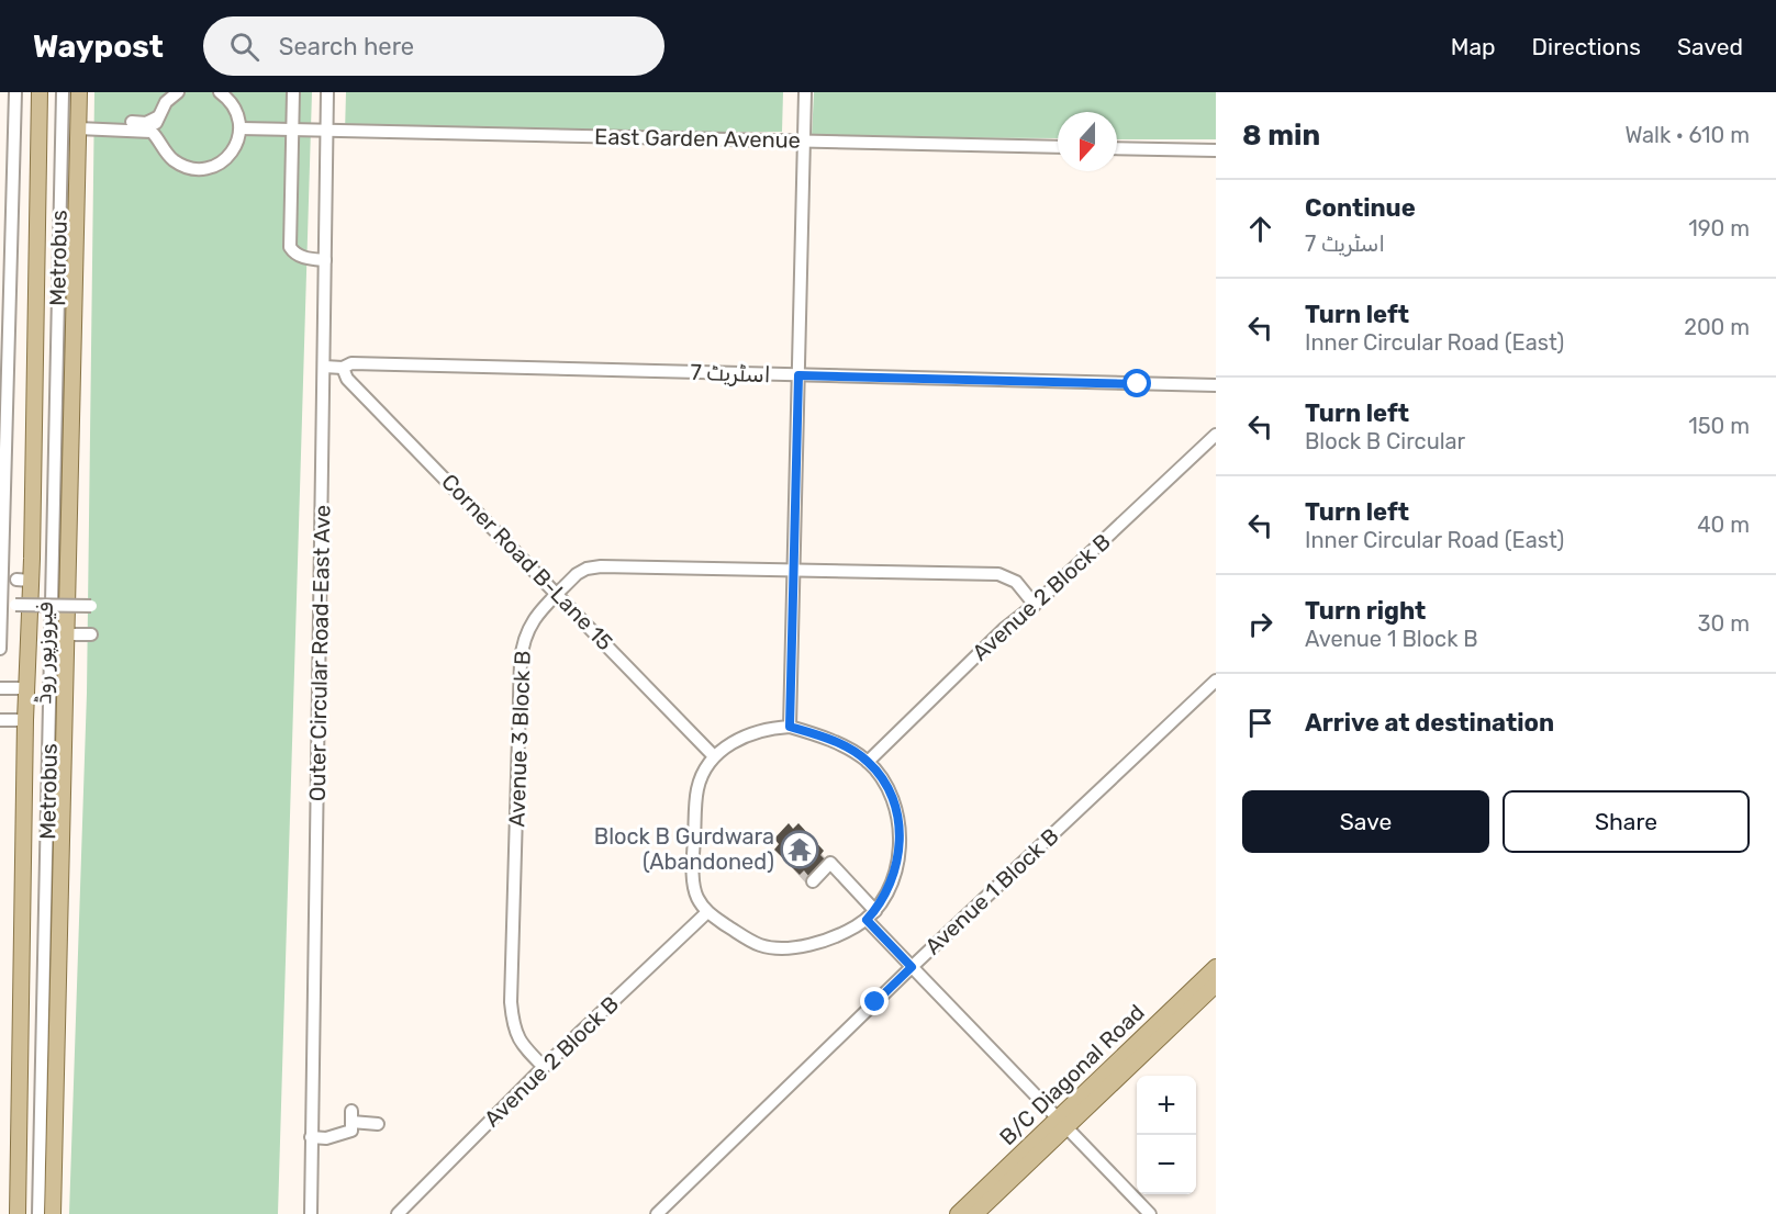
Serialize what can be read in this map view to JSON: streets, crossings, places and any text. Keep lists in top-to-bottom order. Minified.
{"streets":{"main road":["فیروزپور روڈ","B/C Diagonal Road"],"street":["East Garden Avenue","Metrobus","اسٹریٹ 7","Corner Road B-Lane 15","Avenue 2 Block B","Outer Circular Road-East Ave","Avenue 3 Block B","Avenue 1 Block B"]},"crossings":[["East Garden Avenue","Outer Circular Road-East Ave"],["اسٹریٹ 7","Corner Road B-Lane 15"],["اسٹریٹ 7","Outer Circular Road-East Ave"],["Corner Road B-Lane 15","Avenue 2 Block B"],["Corner Road B-Lane 15","Avenue 3 Block B"],["Avenue 2 Block B","Avenue 3 Block B"]],"places":{"temple":["Block B Gurdwara (Abandoned)"]},"north":"bottom","page":{"header":"Waypost","search":"Search here","nav":["Map","Directions","Saved"],"heading":["8 min","Walk · 610 m"],"list":[["Continue","اسٹریٹ 7","190 m"],["Turn left","Inner Circular Road (East)","200 m"],["Turn left","Block B Circular","150 m"],["Turn left","Inner Circular Road (East)","40 m"],["Turn right","Avenue 1 Block B","30 m"],"Arrive at destination"],"buttons":["Save","Share"],"map_buttons":["+","−"]}}
